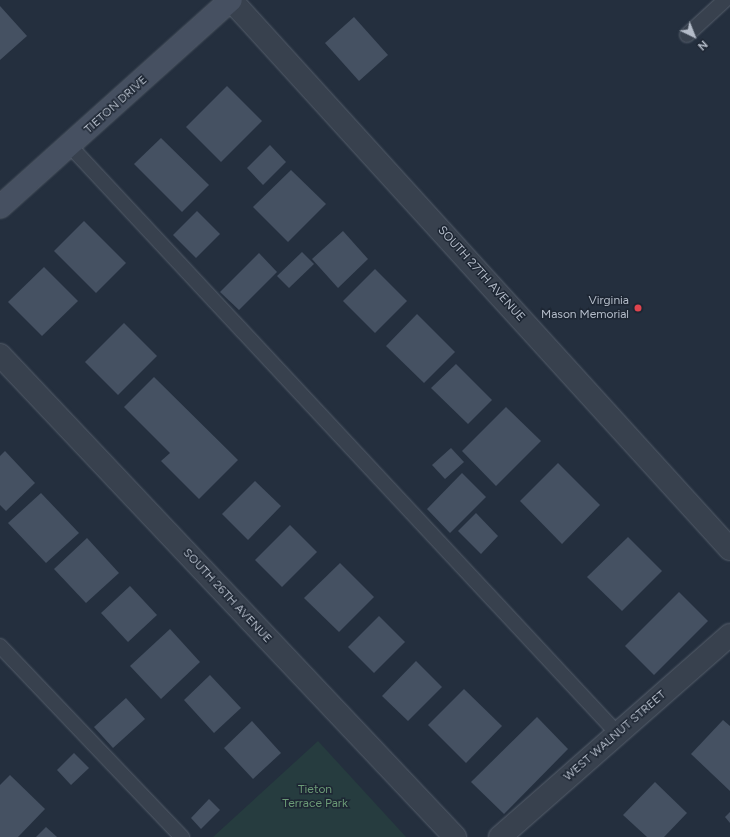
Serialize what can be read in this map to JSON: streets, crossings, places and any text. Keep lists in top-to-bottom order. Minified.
{"streets":{"main road":["TIETON DRIVE"],"street":["SOUTH 27TH AVENUE","SOUTH 26TH AVENUE","WEST WALNUT STREET"]},"crossings":[["TIETON DRIVE","SOUTH 27TH AVENUE"]],"parks":["Tieton Terrace Park"],"places":["Virginia Mason Memorial"],"north":"bottom right"}
